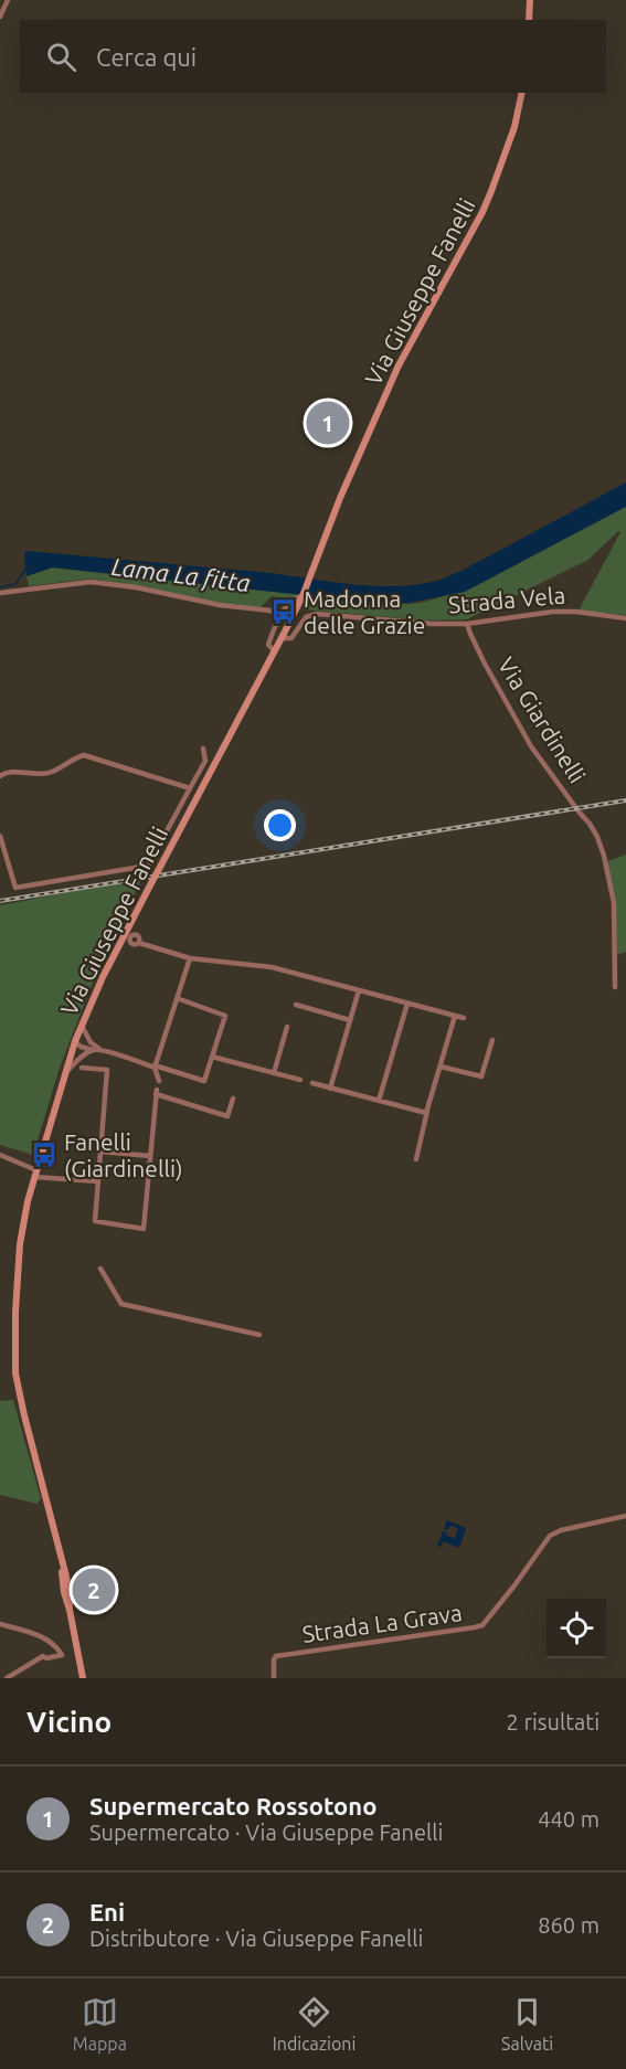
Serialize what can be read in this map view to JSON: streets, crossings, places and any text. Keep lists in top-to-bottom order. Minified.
{"streets":{"main road":["Via Giuseppe Fanelli"],"street":["Strada Vela","Via Giardinelli","Strada La Grava"]},"crossings":[["Via Giuseppe Fanelli","Strada Vela"],["Strada Vela","Via Giardinelli"]],"water":["Lama La fitta"],"places":{"bus stop":["Madonna delle Grazie","Fanelli (Giardinelli)"]},"page":{"search":"Cerca qui","pins":["1","2"],"heading":["Vicino","2 risultati"],"list":[{"mark":"1","name":"Supermercato Rossotono","note":"Supermercato · Via Giuseppe Fanelli","value":"440 m"},{"mark":"2","name":"Eni","note":"Distributore · Via Giuseppe Fanelli","value":"860 m"}],"nav":["Mappa","Indicazioni","Salvati"]}}
